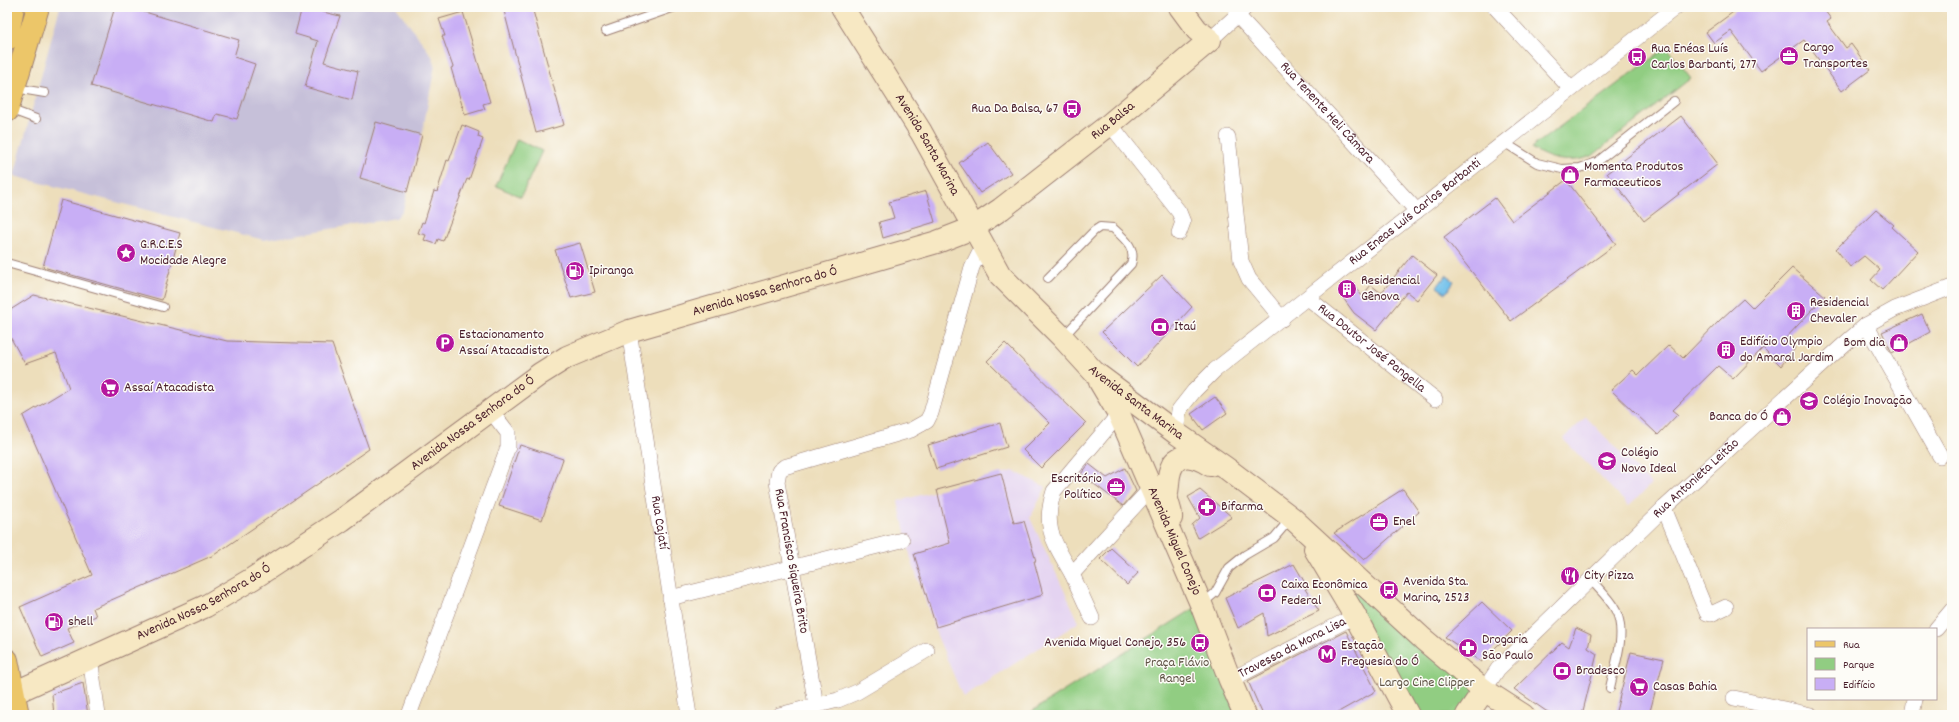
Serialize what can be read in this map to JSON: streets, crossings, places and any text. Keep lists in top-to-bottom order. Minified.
{"streets":{"main road":["Rua Balsa","Avenida Santa Marina","Avenida Nossa Senhora do Ó","Avenida Miguel Conejo"],"street":["Rua Tenente Heli Câmara","Rua Eneas Luís Carlos Barbanti","Rua Doutor José Pangella","Rua Antonieta Leitão","Rua Cajatí","Rua Francisco Siqueira Brito","Travessa da Mona Lisa"]},"crossings":[["Rua Tenente Heli Câmara","Rua Balsa"],["Rua Tenente Heli Câmara","Rua Eneas Luís Carlos Barbanti"],["Rua Balsa","Avenida Santa Marina"],["Rua Balsa","Avenida Nossa Senhora do Ó"],["Rua Balsa","Rua Francisco Siqueira Brito"],["Avenida Santa Marina","Rua Eneas Luís Carlos Barbanti"],["Avenida Santa Marina","Avenida Nossa Senhora do Ó"],["Avenida Santa Marina","Rua Antonieta Leitão"],["Avenida Santa Marina","Avenida Miguel Conejo"],["Avenida Santa Marina","Rua Francisco Siqueira Brito"],["Rua Eneas Luís Carlos Barbanti","Rua Doutor José Pangella"],["Avenida Nossa Senhora do Ó","Rua Cajatí"],["Avenida Nossa Senhora do Ó","Rua Francisco Siqueira Brito"],["Avenida Miguel Conejo","Travessa da Mona Lisa"]],"parks":["Praça Flávio Rangel","Largo Cine Clipper"],"places":{"office":["Cargo Transportes","Escritório Político","Enel"],"bus stop":["Rua Enéas Luís Carlos Barbanti, 277","Rua Da Balsa, 67","Avenida Sta. Marina, 2523","Avenida Miguel Conejo, 356"],"shop":["Momenta Produtos Farmaceuticos","Bom dia","Banca do Ó"],"place":["G.R.C.E.S Mocidade Alegre"],"fuel station":["Ipiranga","shell"],"building":["Residencial Gênova","Residencial Chevaler","Edifício Olympio do Amaral Jardim"],"bank":["Itaú","Caixa Econômica Federal","Bradesco"],"parking":["Estacionamento Assaí Atacadista"],"supermarket":["Assaí Atacadista","Casas Bahia"],"school or university":["Colégio Inovação","Colégio Novo Ideal"],"pharmacy":["Bifarma","Drogaria São Paulo"],"restaurant":["City Pizza"],"metro station":["Estação Freguesia do Ó"]},"legend":["Rua","Parque","Edifício"]}
